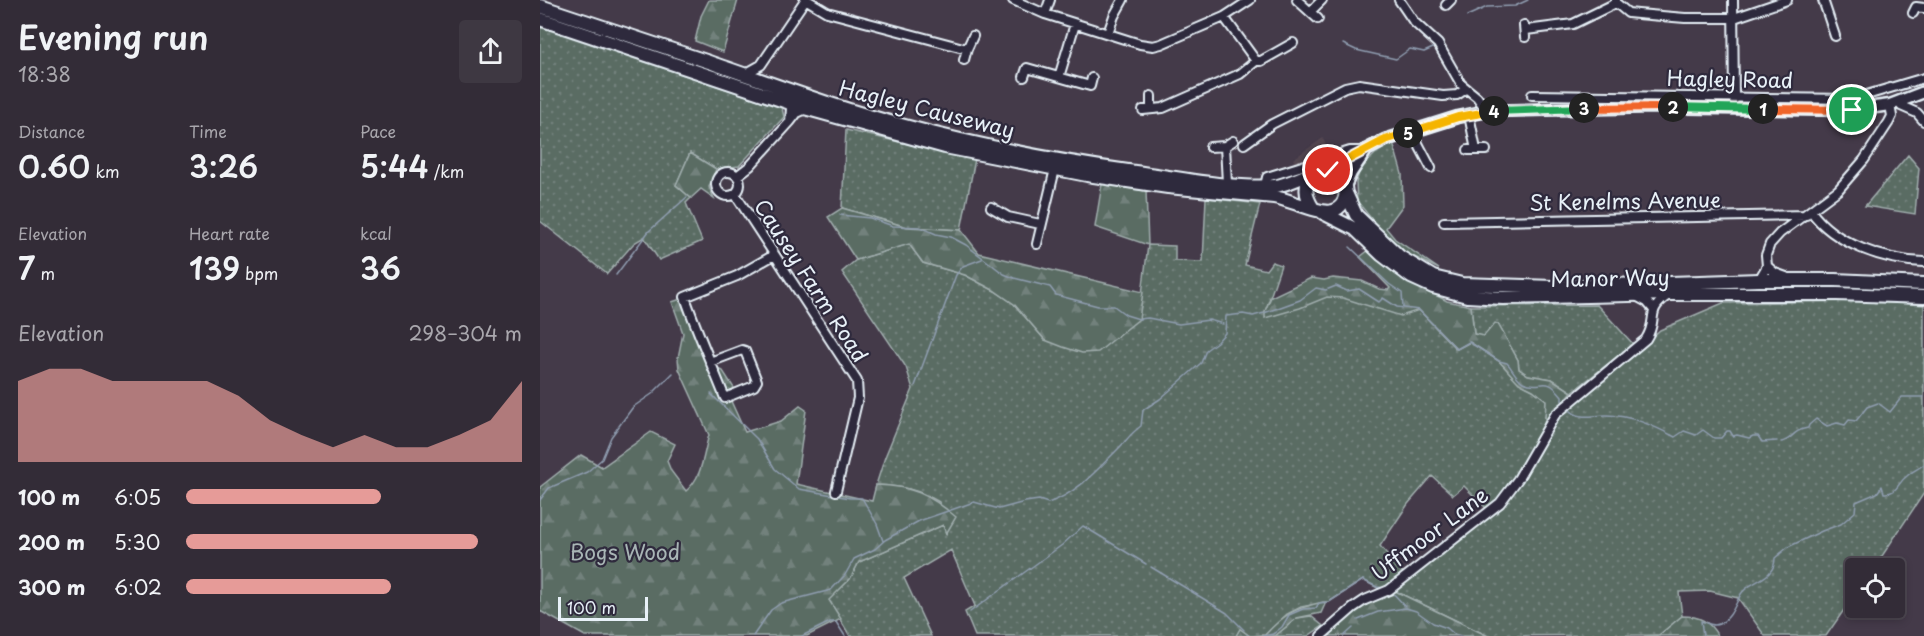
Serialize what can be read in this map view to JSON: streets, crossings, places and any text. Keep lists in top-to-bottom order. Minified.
{"streets":{"highway":["Hagley Causeway","Manor Way"],"main road":["Hagley Road"],"street":["St Kenelms Avenue","Causey Farm Road","Uffmoor Lane"]},"crossings":[["Hagley Road","Hagley Causeway"],["Hagley Road","Manor Way"],["Hagley Causeway","Manor Way"]],"parks":["Bogs Wood"],"scale_bar":"100 m","page":{"heading":["Evening run","18:38"],"pins":["2","3","1","4","5"],"stats":[["Distance","0.60 km"],["Time","3:26"],["Pace","5:44 /km"],["Elevation","7 m"],["Heart rate","139 bpm"],["kcal","36"]],"chart":["Elevation","298–304 m"],"list":[{"name":"100 m","note":"6:05"},{"name":"200 m","note":"5:30"},{"name":"300 m","note":"6:02"}],"scale":"100 m"}}
